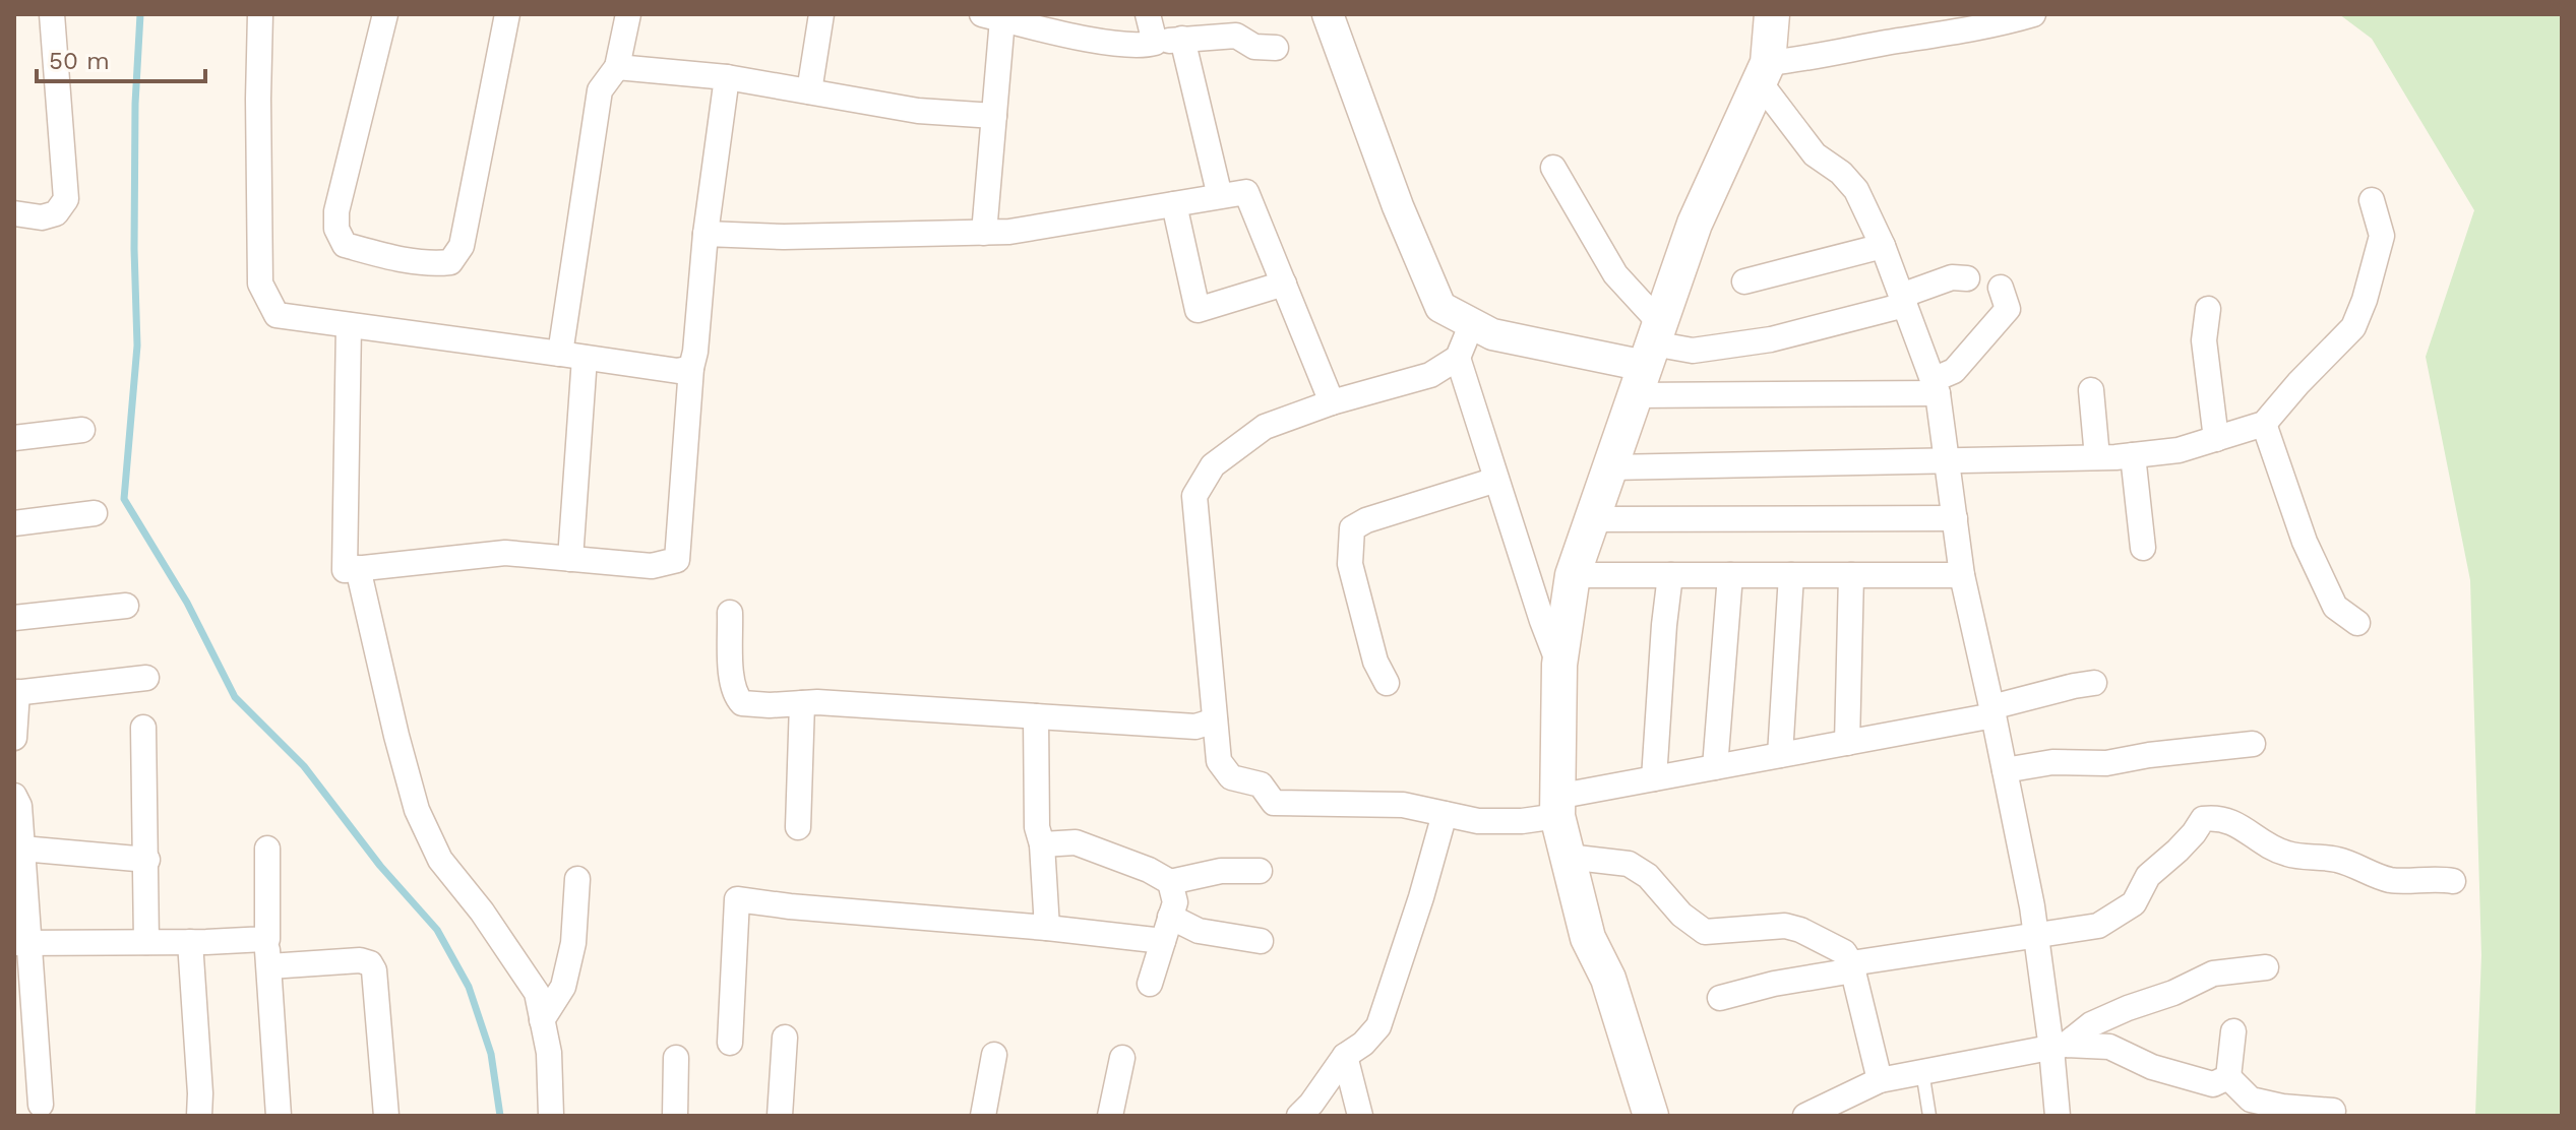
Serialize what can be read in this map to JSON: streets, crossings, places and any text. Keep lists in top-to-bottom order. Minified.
{"scale_bar":"50 m"}
